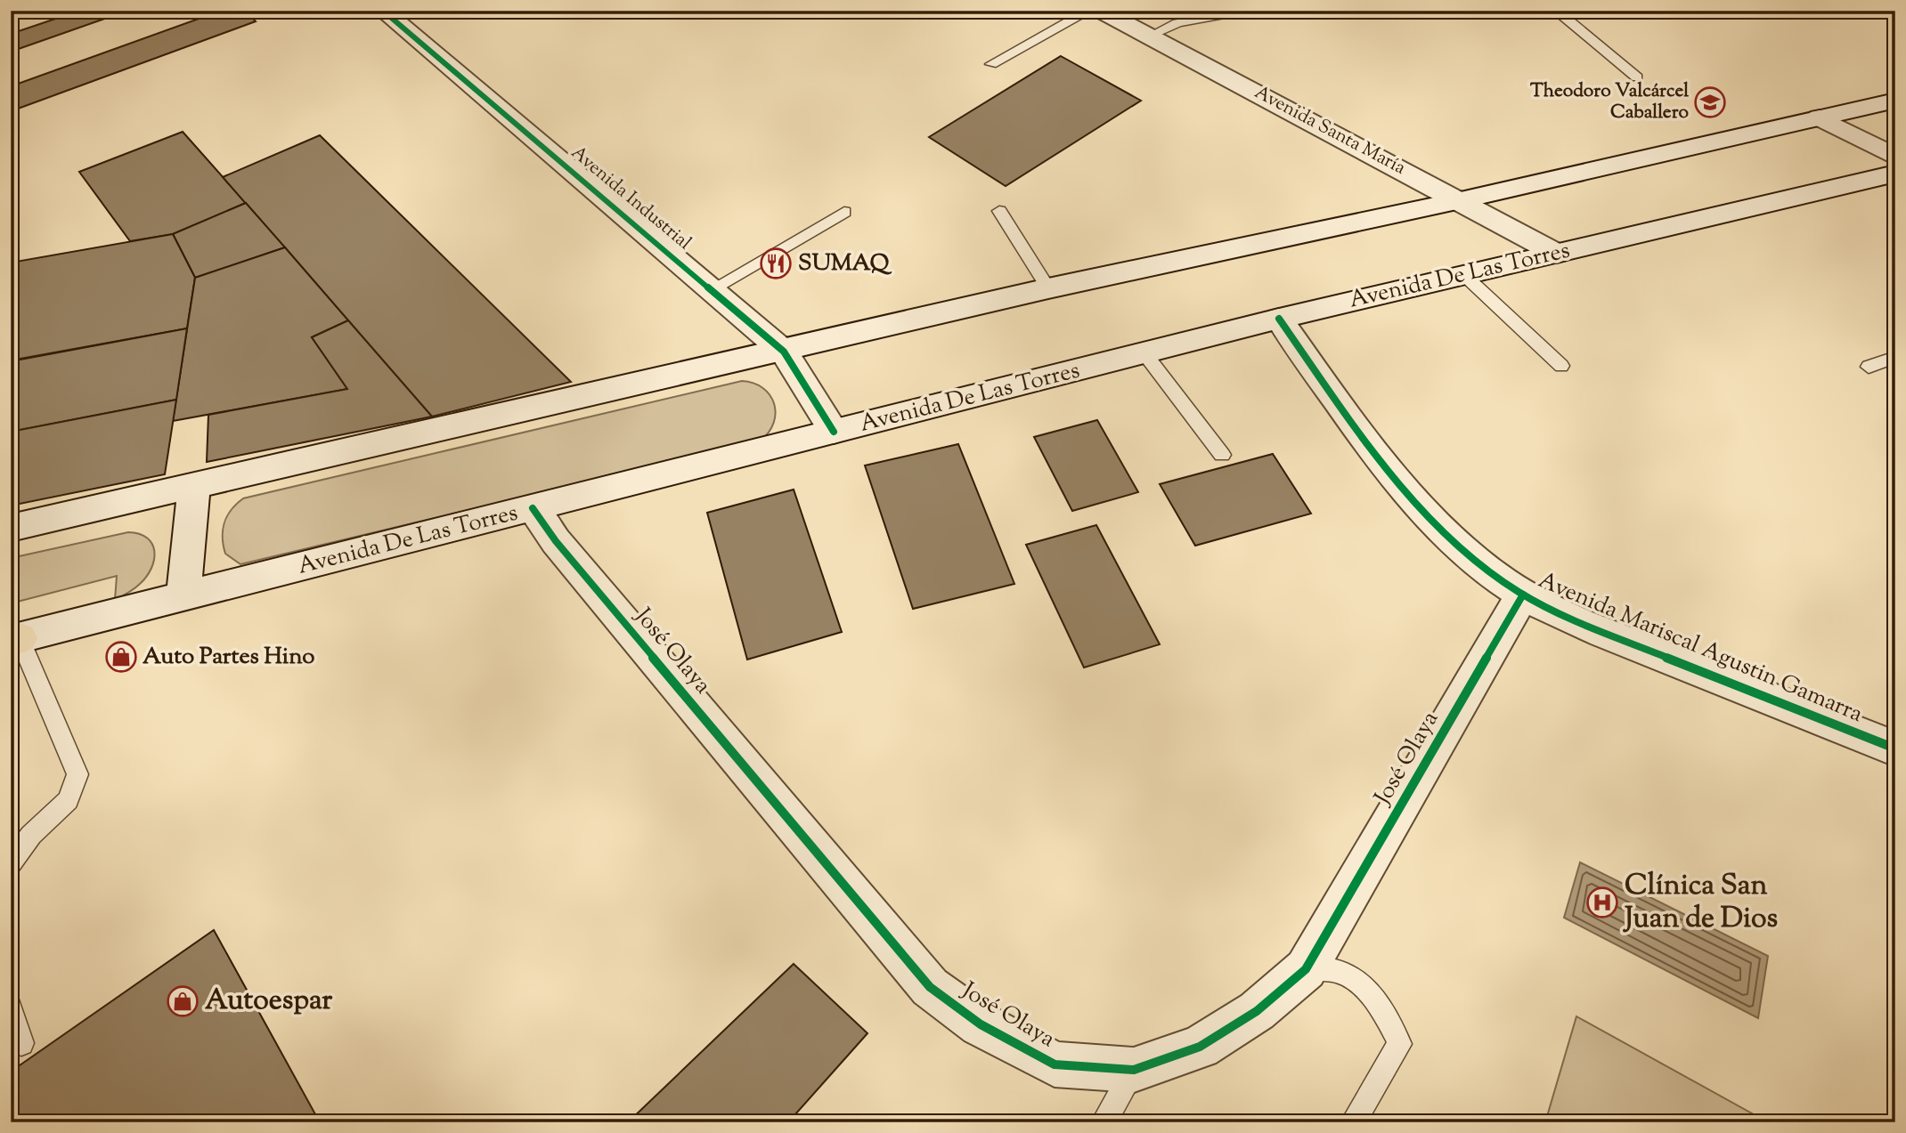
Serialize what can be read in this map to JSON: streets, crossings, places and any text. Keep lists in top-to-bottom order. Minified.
{"streets":{"main road":["Avenida Santa María","Avenida Industrial","Avenida De Las Torres","Avenida Mariscal Agustin Gamarra","José Olaya"]},"crossings":[["Avenida Santa María","Avenida De Las Torres"],["Avenida Industrial","Avenida De Las Torres"],["Avenida De Las Torres","Avenida Mariscal Agustin Gamarra"],["Avenida De Las Torres","José Olaya"],["Avenida Mariscal Agustin Gamarra","José Olaya"]],"places":{"school or university":["Theodoro Valcárcel Caballero"],"restaurant":["SUMAQ"],"shop":["Auto Partes Hino","Autoespar"],"hospital":["Clínica San Juan de Dios"]}}
